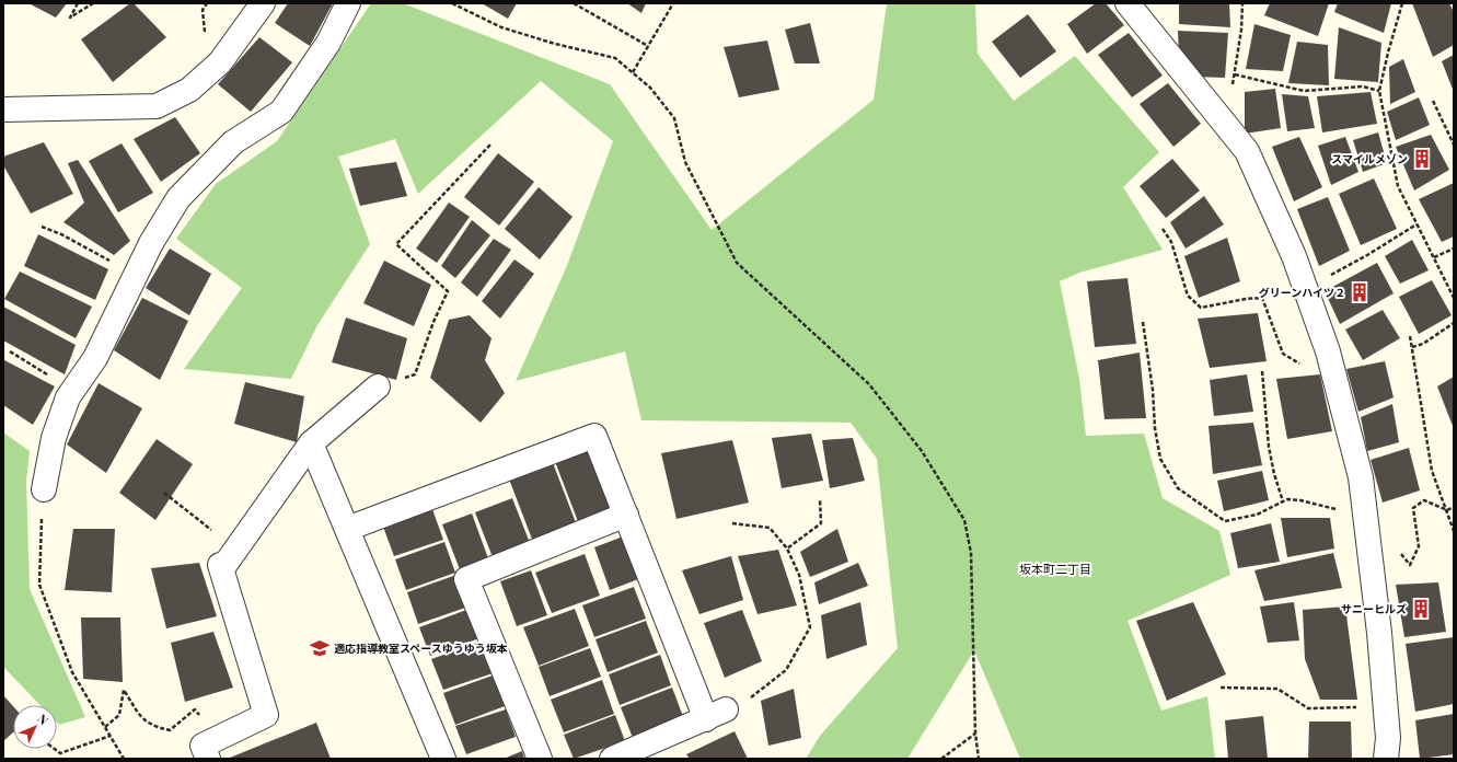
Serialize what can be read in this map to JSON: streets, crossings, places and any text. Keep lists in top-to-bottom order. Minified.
{"districts":["坂本町二丁目"],"places":{"building":["スマイルメゾン","グリーンハイツ２","サニーヒルズ"],"school or university":["適応指導教室スペースゆうゆう坂本"]},"north":"top right"}
